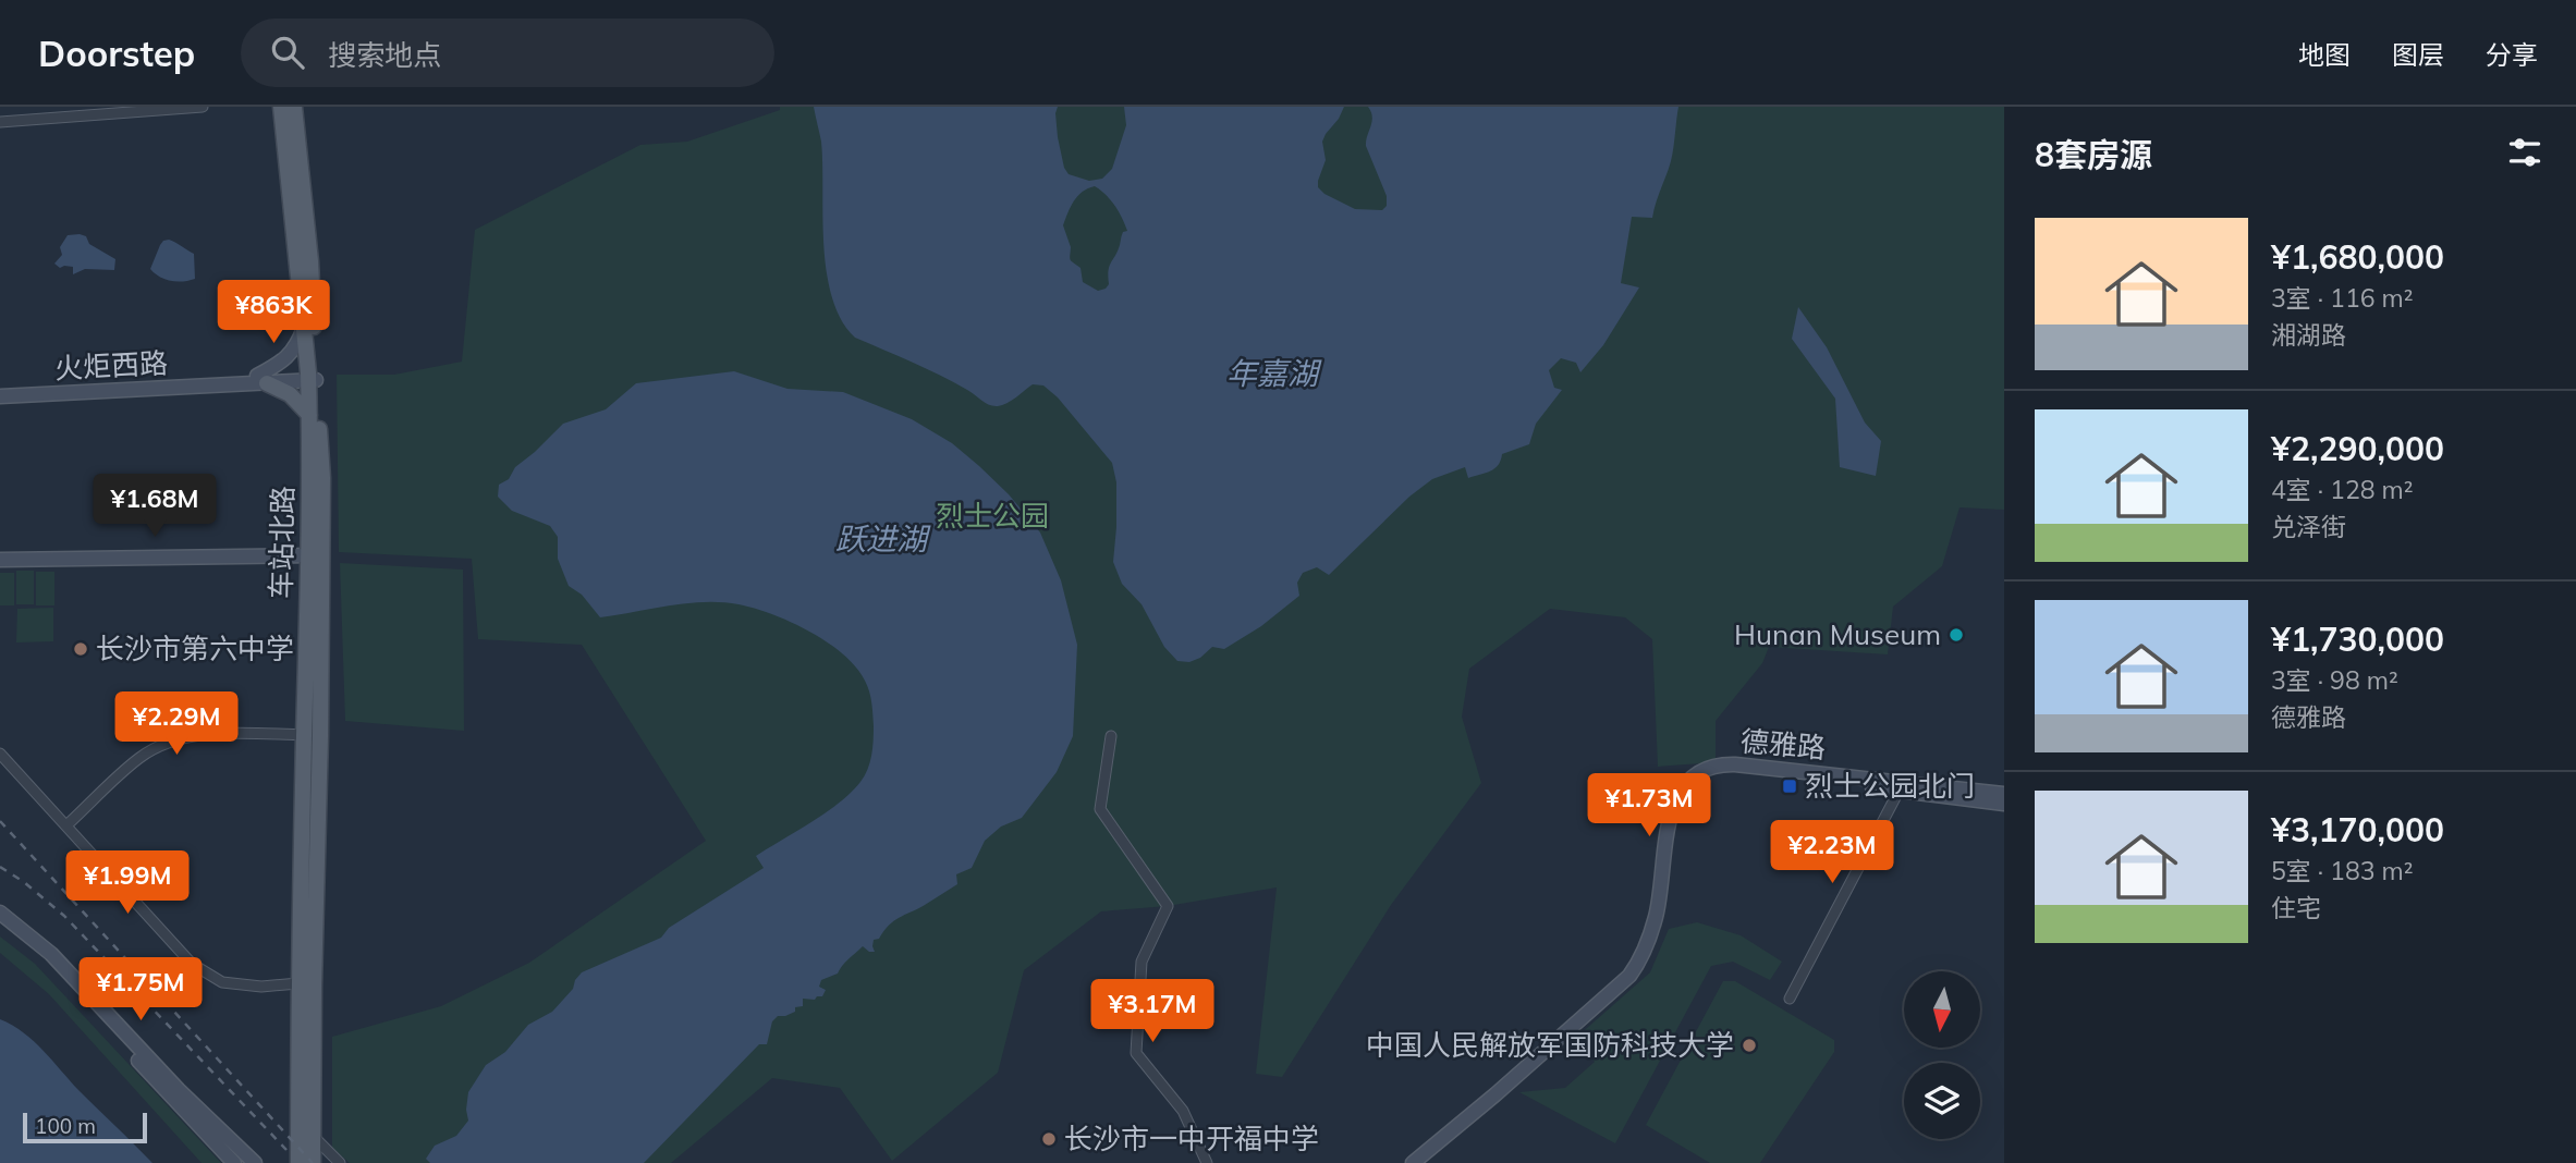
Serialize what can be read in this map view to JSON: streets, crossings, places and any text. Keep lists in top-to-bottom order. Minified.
{"streets":{"main road":["车站北路"],"street":["火炬西路","德雅路"]},"crossings":[["火炬西路","车站北路"]],"water":["年嘉湖","跃进湖"],"parks":["烈士公园"],"places":{"other":["Hunan Museum","长沙市第六中学","中国人民解放军国防科技大学","长沙市一中开福中学"],"transit":["烈士公园北门"]},"scale_bar":"100 m","north":"bottom","page":{"header":"Doorstep","search":"搜索地点","nav":["地图","图层","分享"],"heading":"8套房源","list":[{"name":"¥1,680,000","note":"3室 · 116 m² · 湘湖路"},{"name":"¥2,290,000","note":"4室 · 128 m² · 兑泽街"},{"name":"¥1,730,000","note":"3室 · 98 m² · 德雅路"},{"name":"¥3,170,000","note":"5室 · 183 m² · 住宅"}],"price":["¥863K","¥1.68M","¥2.29M","¥1.73M","¥2.23M","¥1.99M","¥1.75M","¥3.17M"],"scale":"100 m"}}
